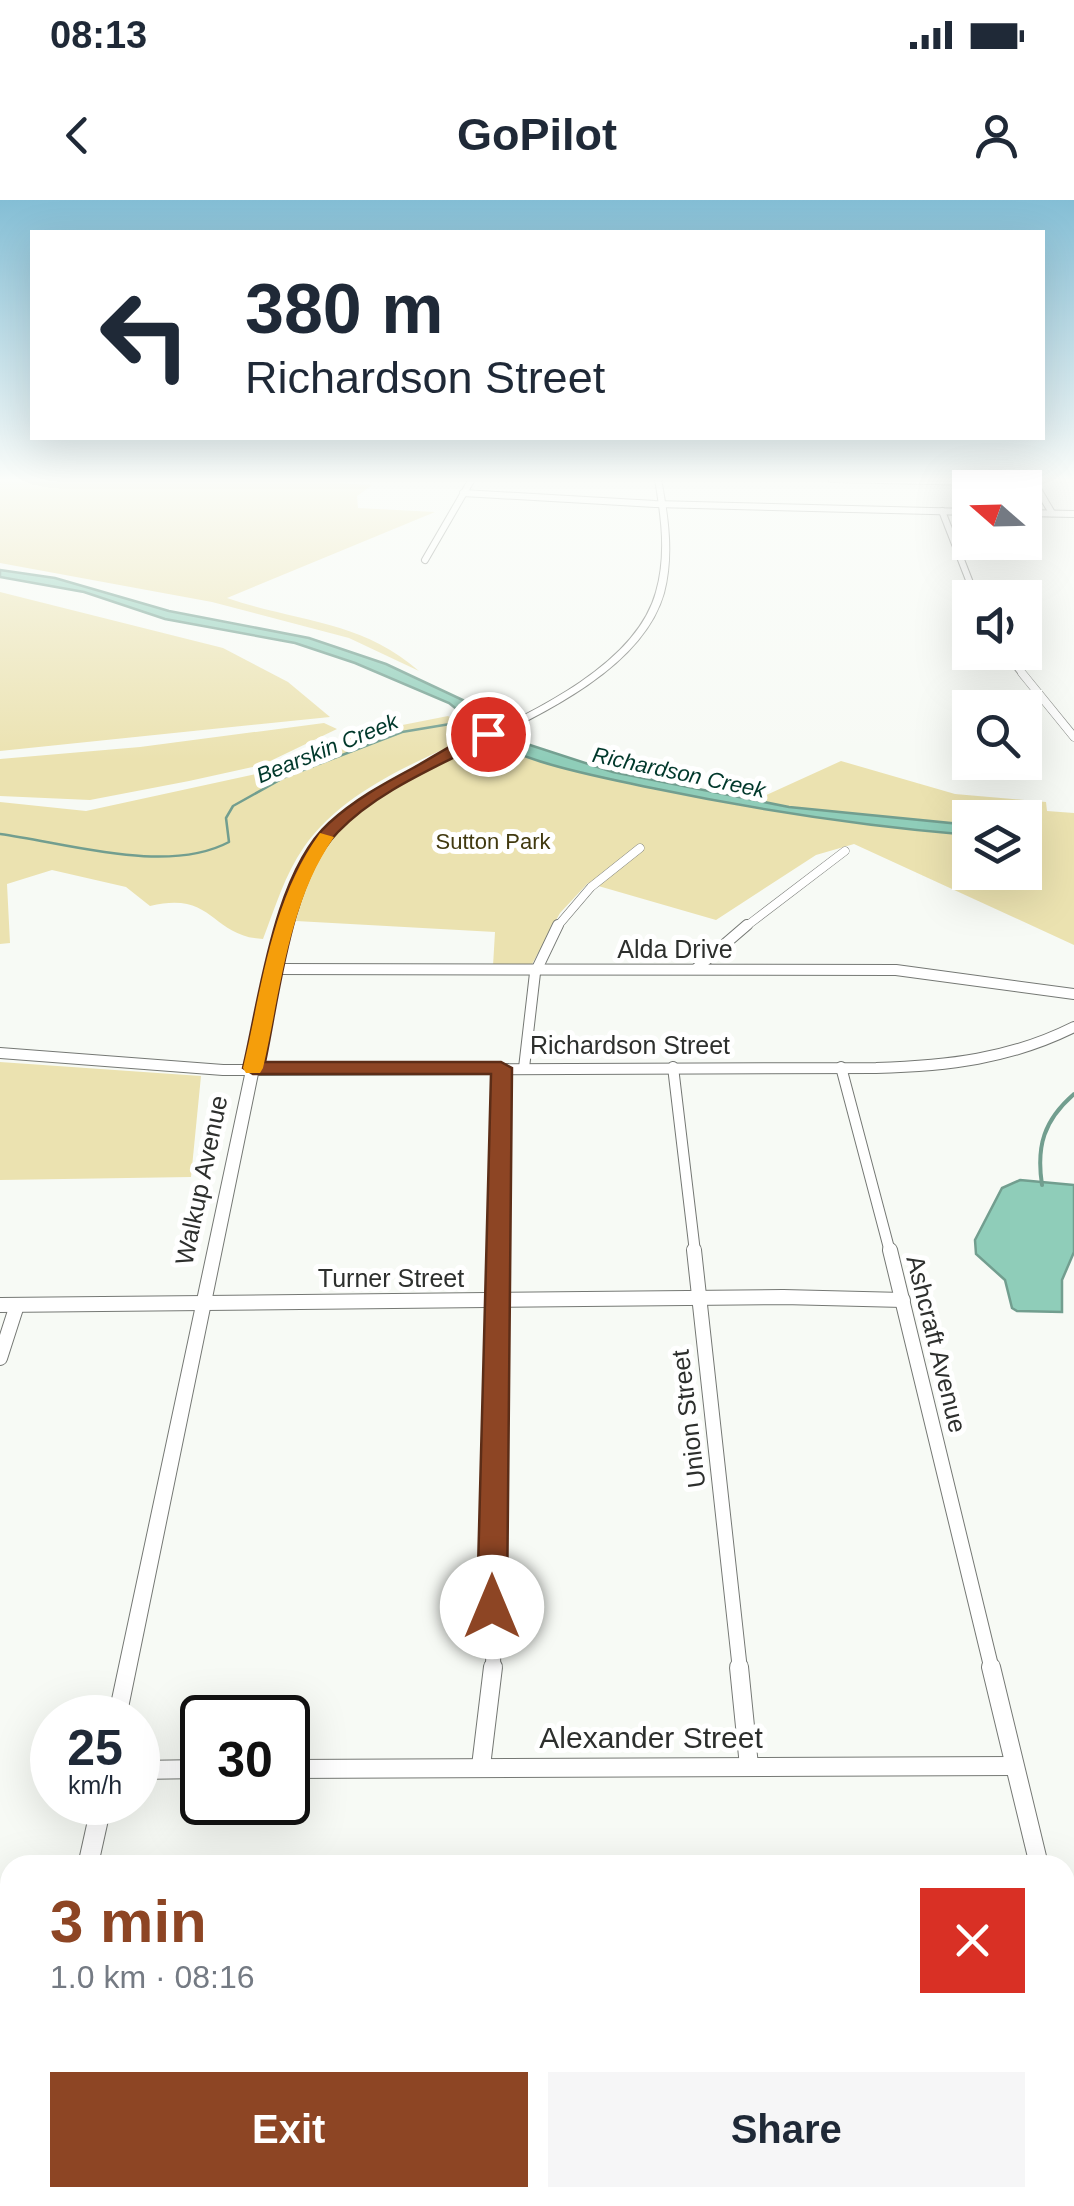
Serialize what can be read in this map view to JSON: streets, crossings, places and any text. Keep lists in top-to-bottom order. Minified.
{"streets":{"street":["Alda Drive","Richardson Street","Walkup Avenue","Turner Street","Ashcraft Avenue","Union Street","Alexander Street"]},"crossings":[["Alda Drive","Walkup Avenue"],["Richardson Street","Walkup Avenue"],["Richardson Street","Ashcraft Avenue"],["Richardson Street","Union Street"],["Walkup Avenue","Turner Street"],["Turner Street","Ashcraft Avenue"],["Turner Street","Union Street"],["Ashcraft Avenue","Alexander Street"],["Union Street","Alexander Street"]],"water":["Bearskin Creek","Richardson Creek"],"parks":["Sutton Park"],"north":"left","page":{"status":"08:13","header":"GoPilot","turn":["380 m","Richardson Street"],"speed":"25 km/h","limit":"30","heading":["3 min","1.0 km · 08:16"],"buttons":["Exit","Share"]}}
